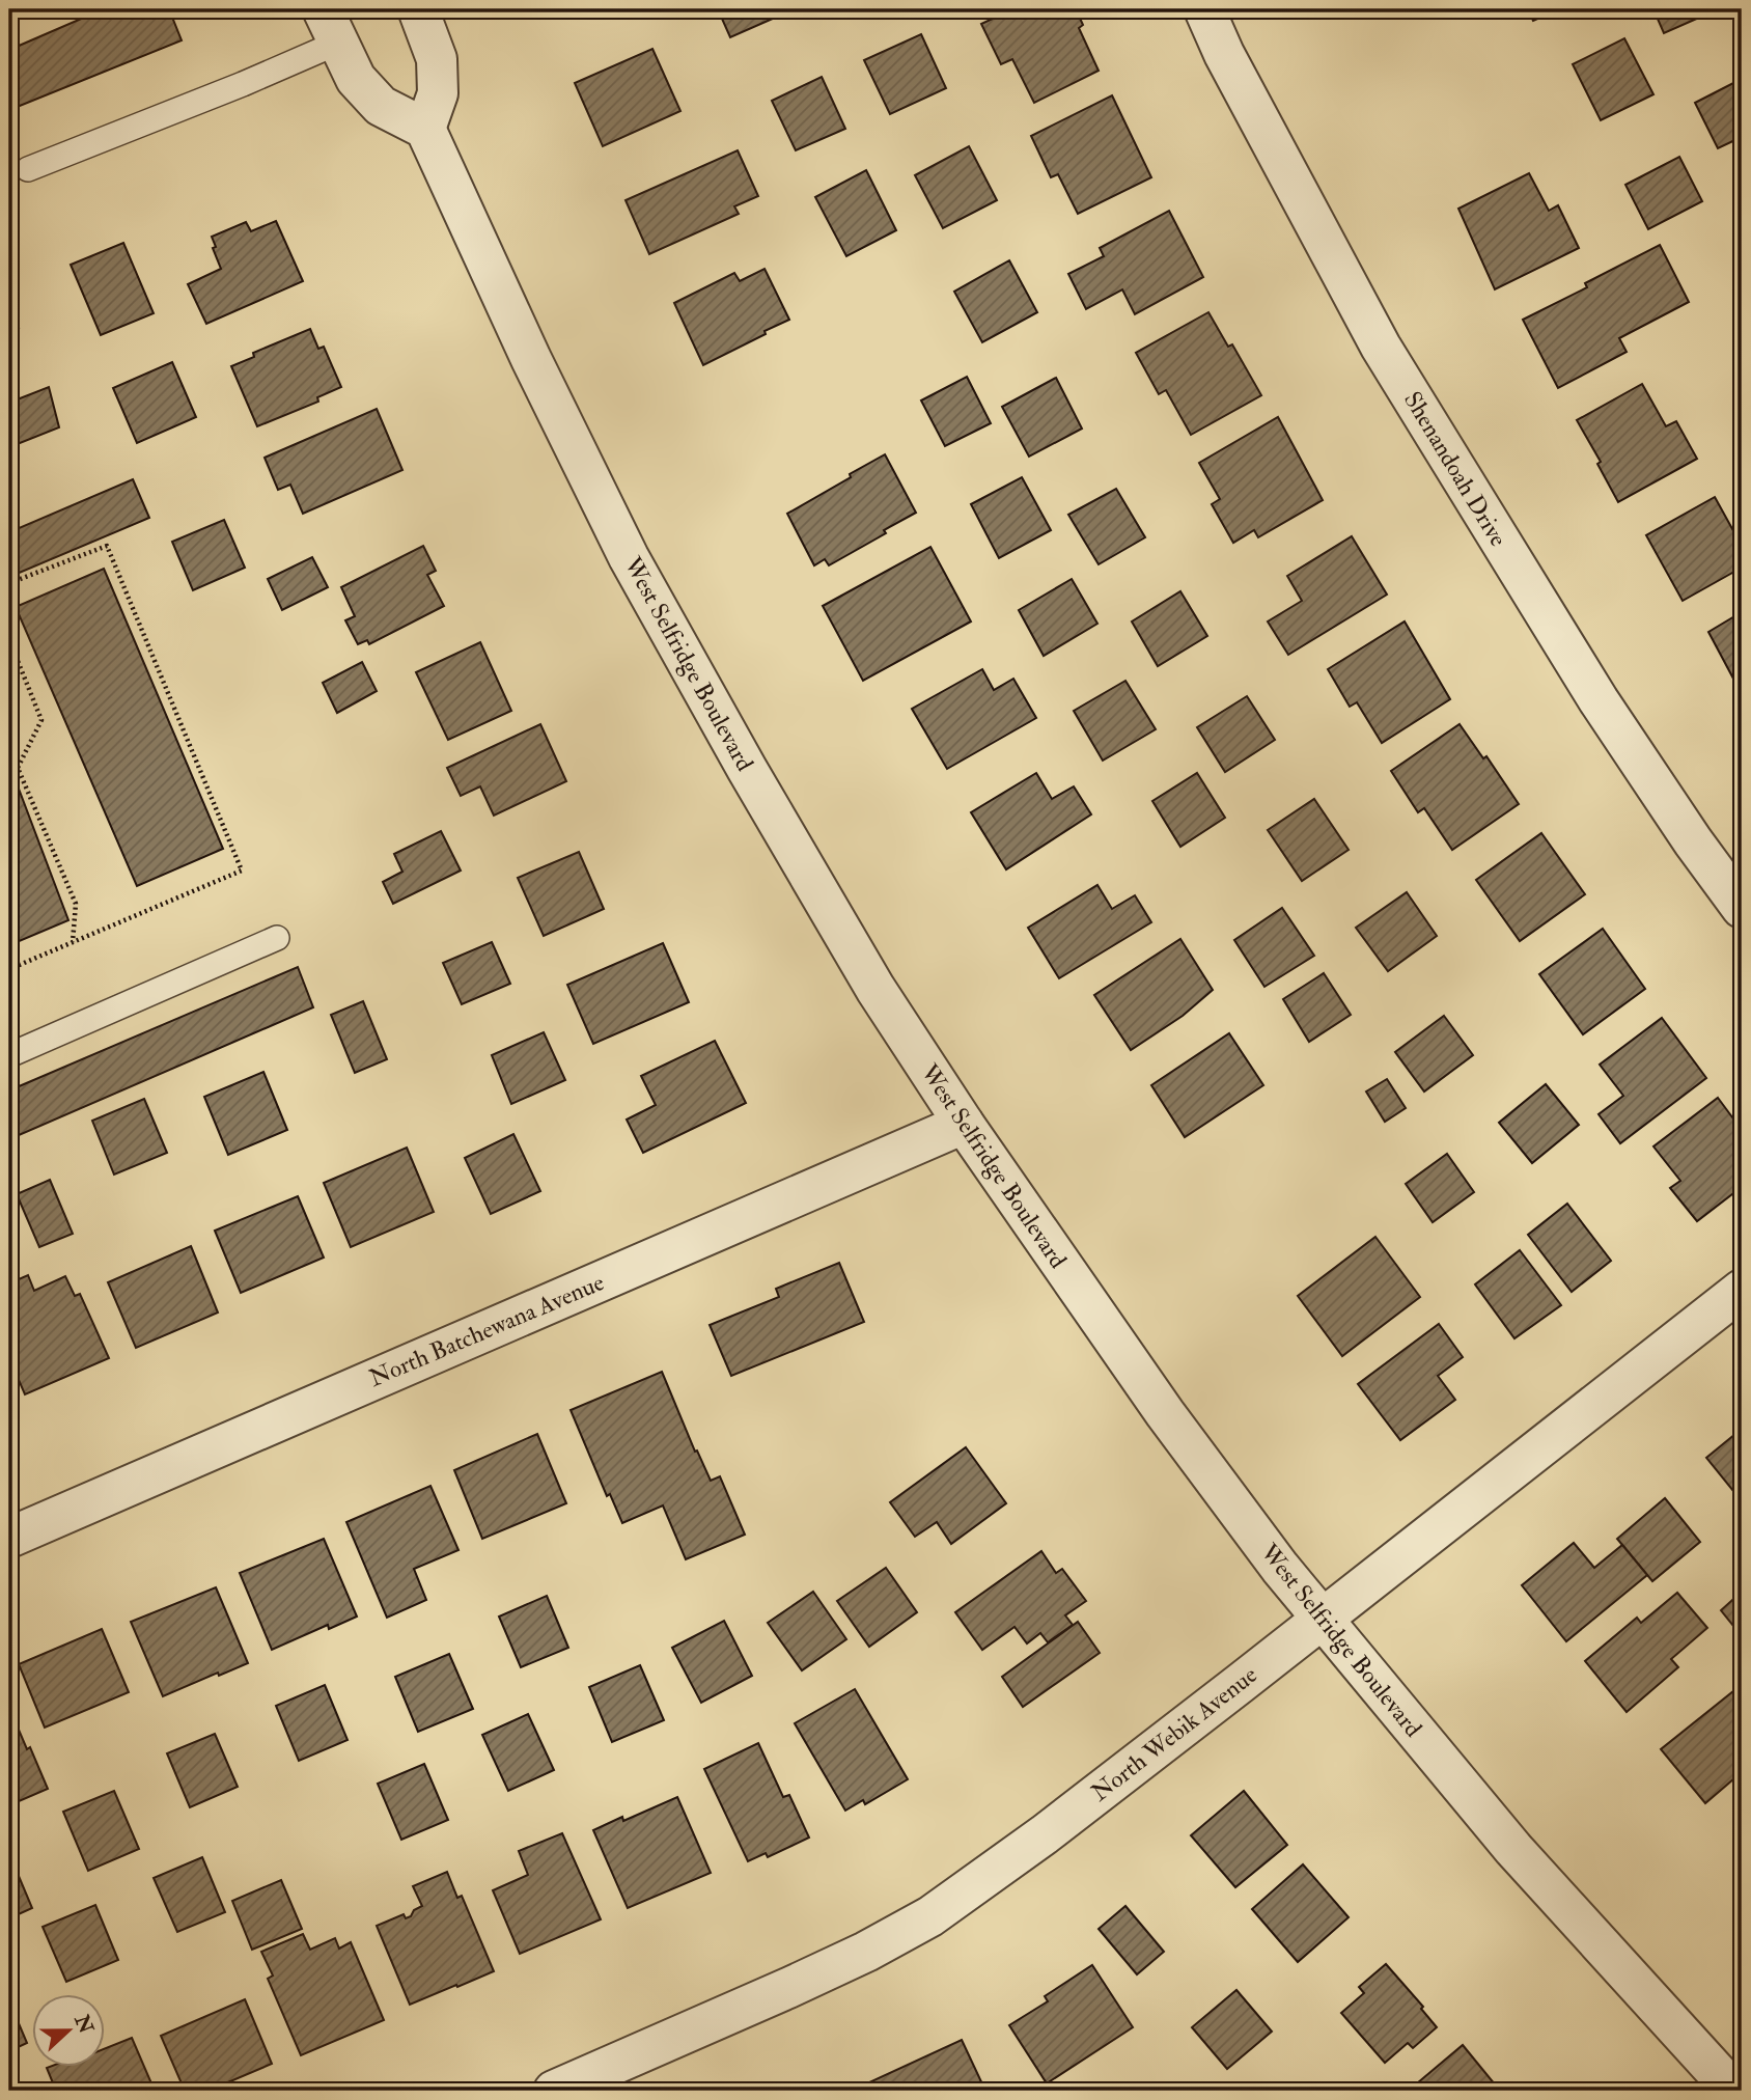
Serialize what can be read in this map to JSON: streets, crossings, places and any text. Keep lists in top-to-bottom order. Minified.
{"streets":{"street":["Shenandoah Drive","West Selfridge Boulevard","North Batchewana Avenue","North Webik Avenue"]},"crossings":[["West Selfridge Boulevard","North Batchewana Avenue"],["West Selfridge Boulevard","North Webik Avenue"]],"north":"right"}
